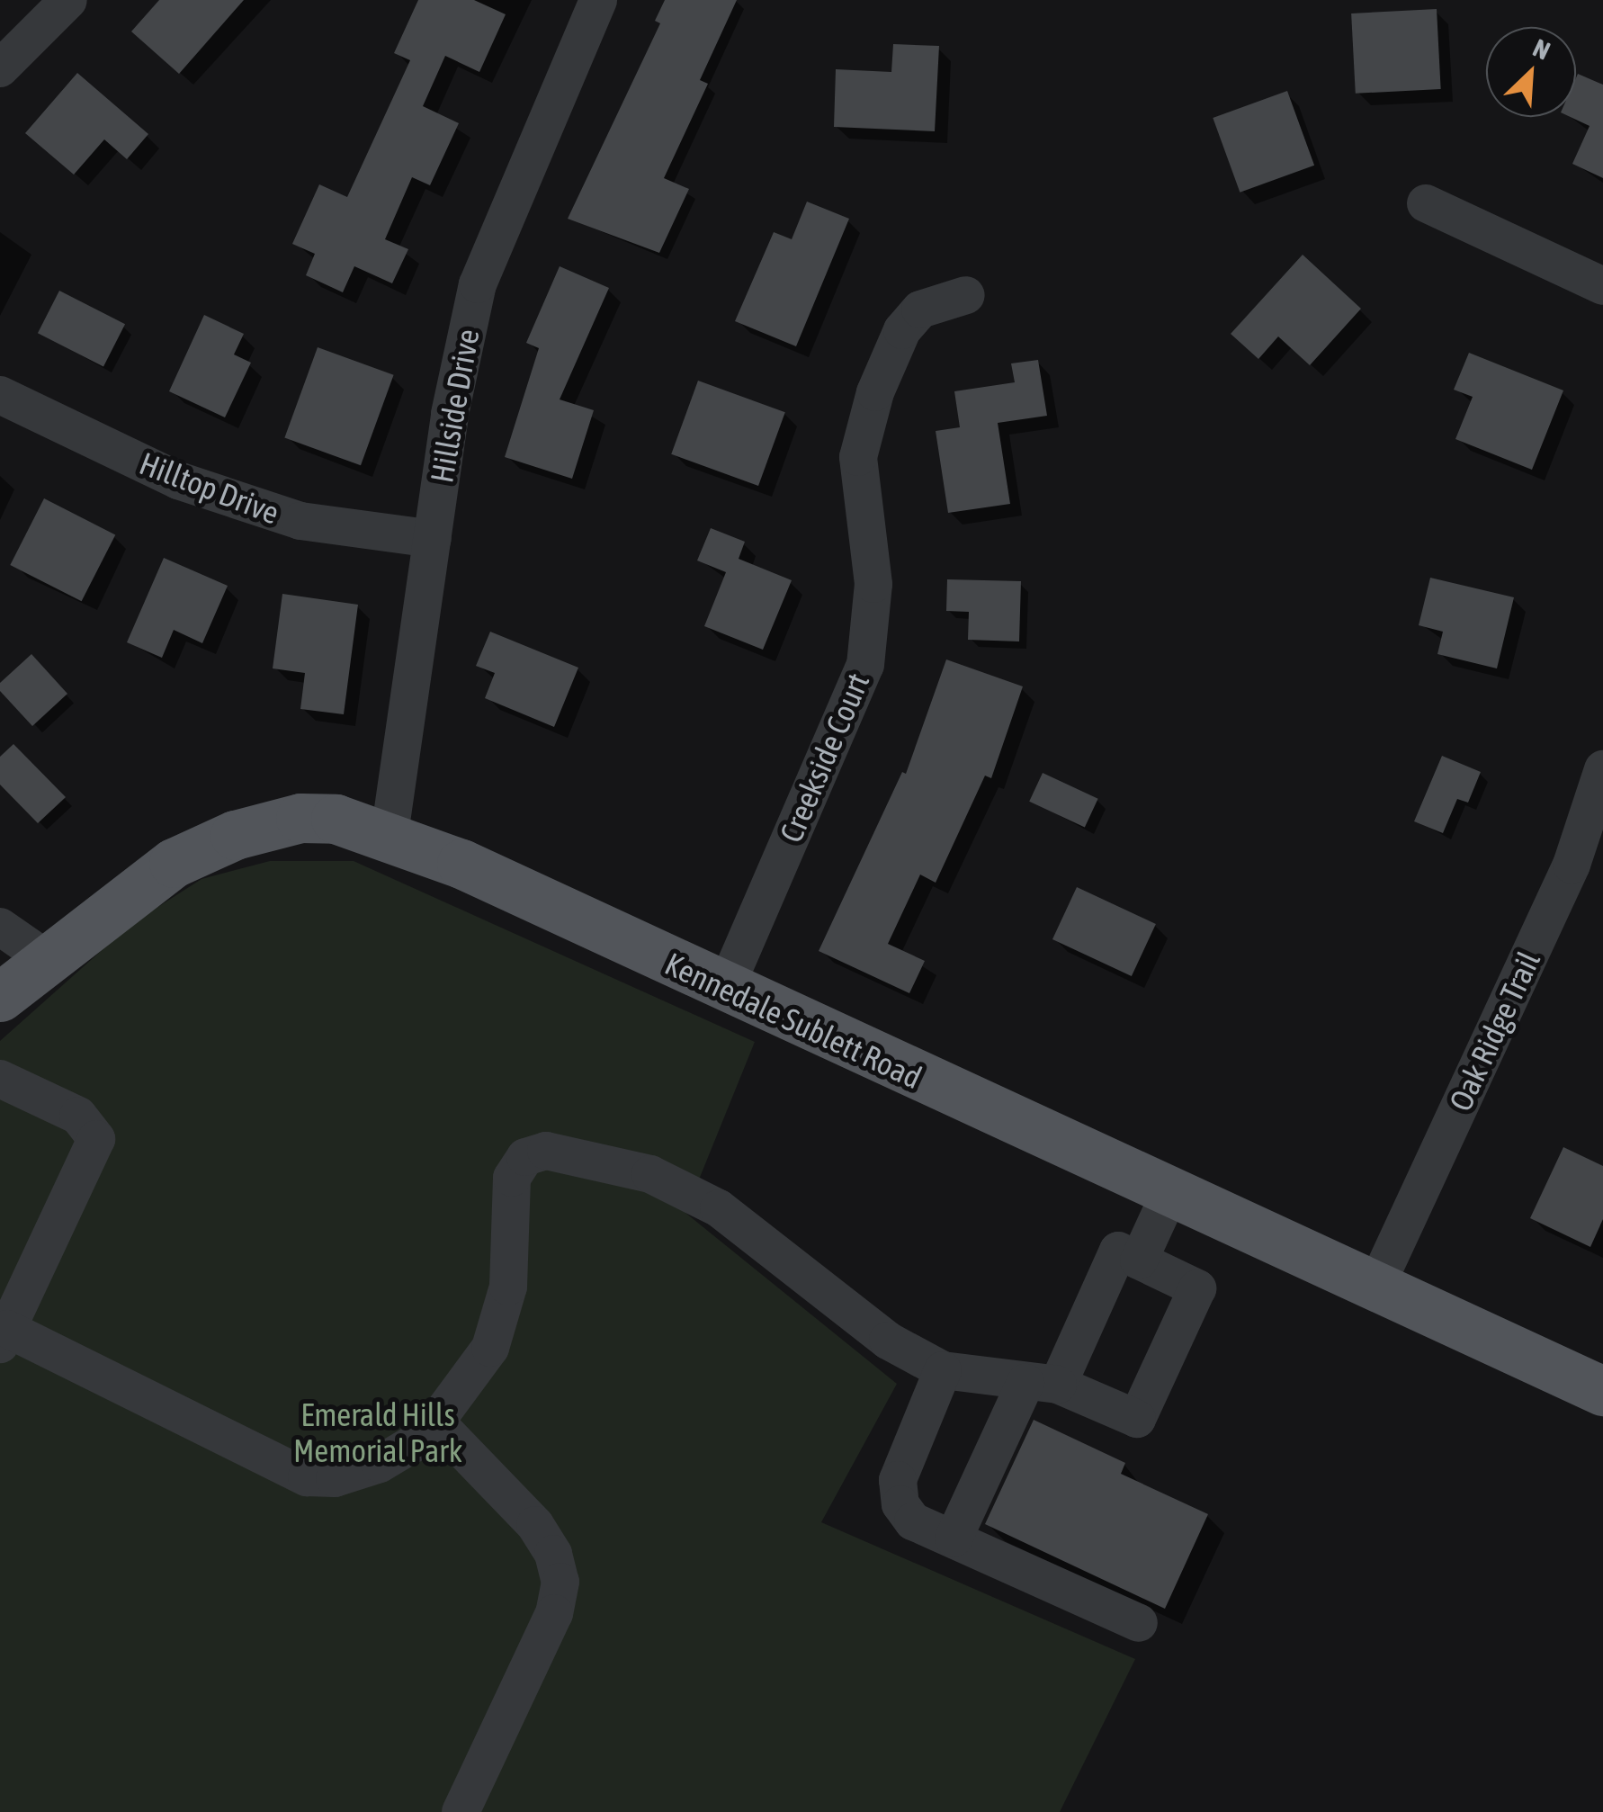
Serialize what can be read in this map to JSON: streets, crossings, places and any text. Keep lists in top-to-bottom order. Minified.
{"streets":{"main road":["Kennedale Sublett Road"],"street":["Hillside Drive","Hilltop Drive","Creekside Court","Oak Ridge Trail"]},"crossings":[["Hillside Drive","Hilltop Drive"],["Hillside Drive","Kennedale Sublett Road"],["Creekside Court","Kennedale Sublett Road"],["Kennedale Sublett Road","Oak Ridge Trail"]],"parks":["Emerald Hills Memorial Park"],"north":"top right"}
